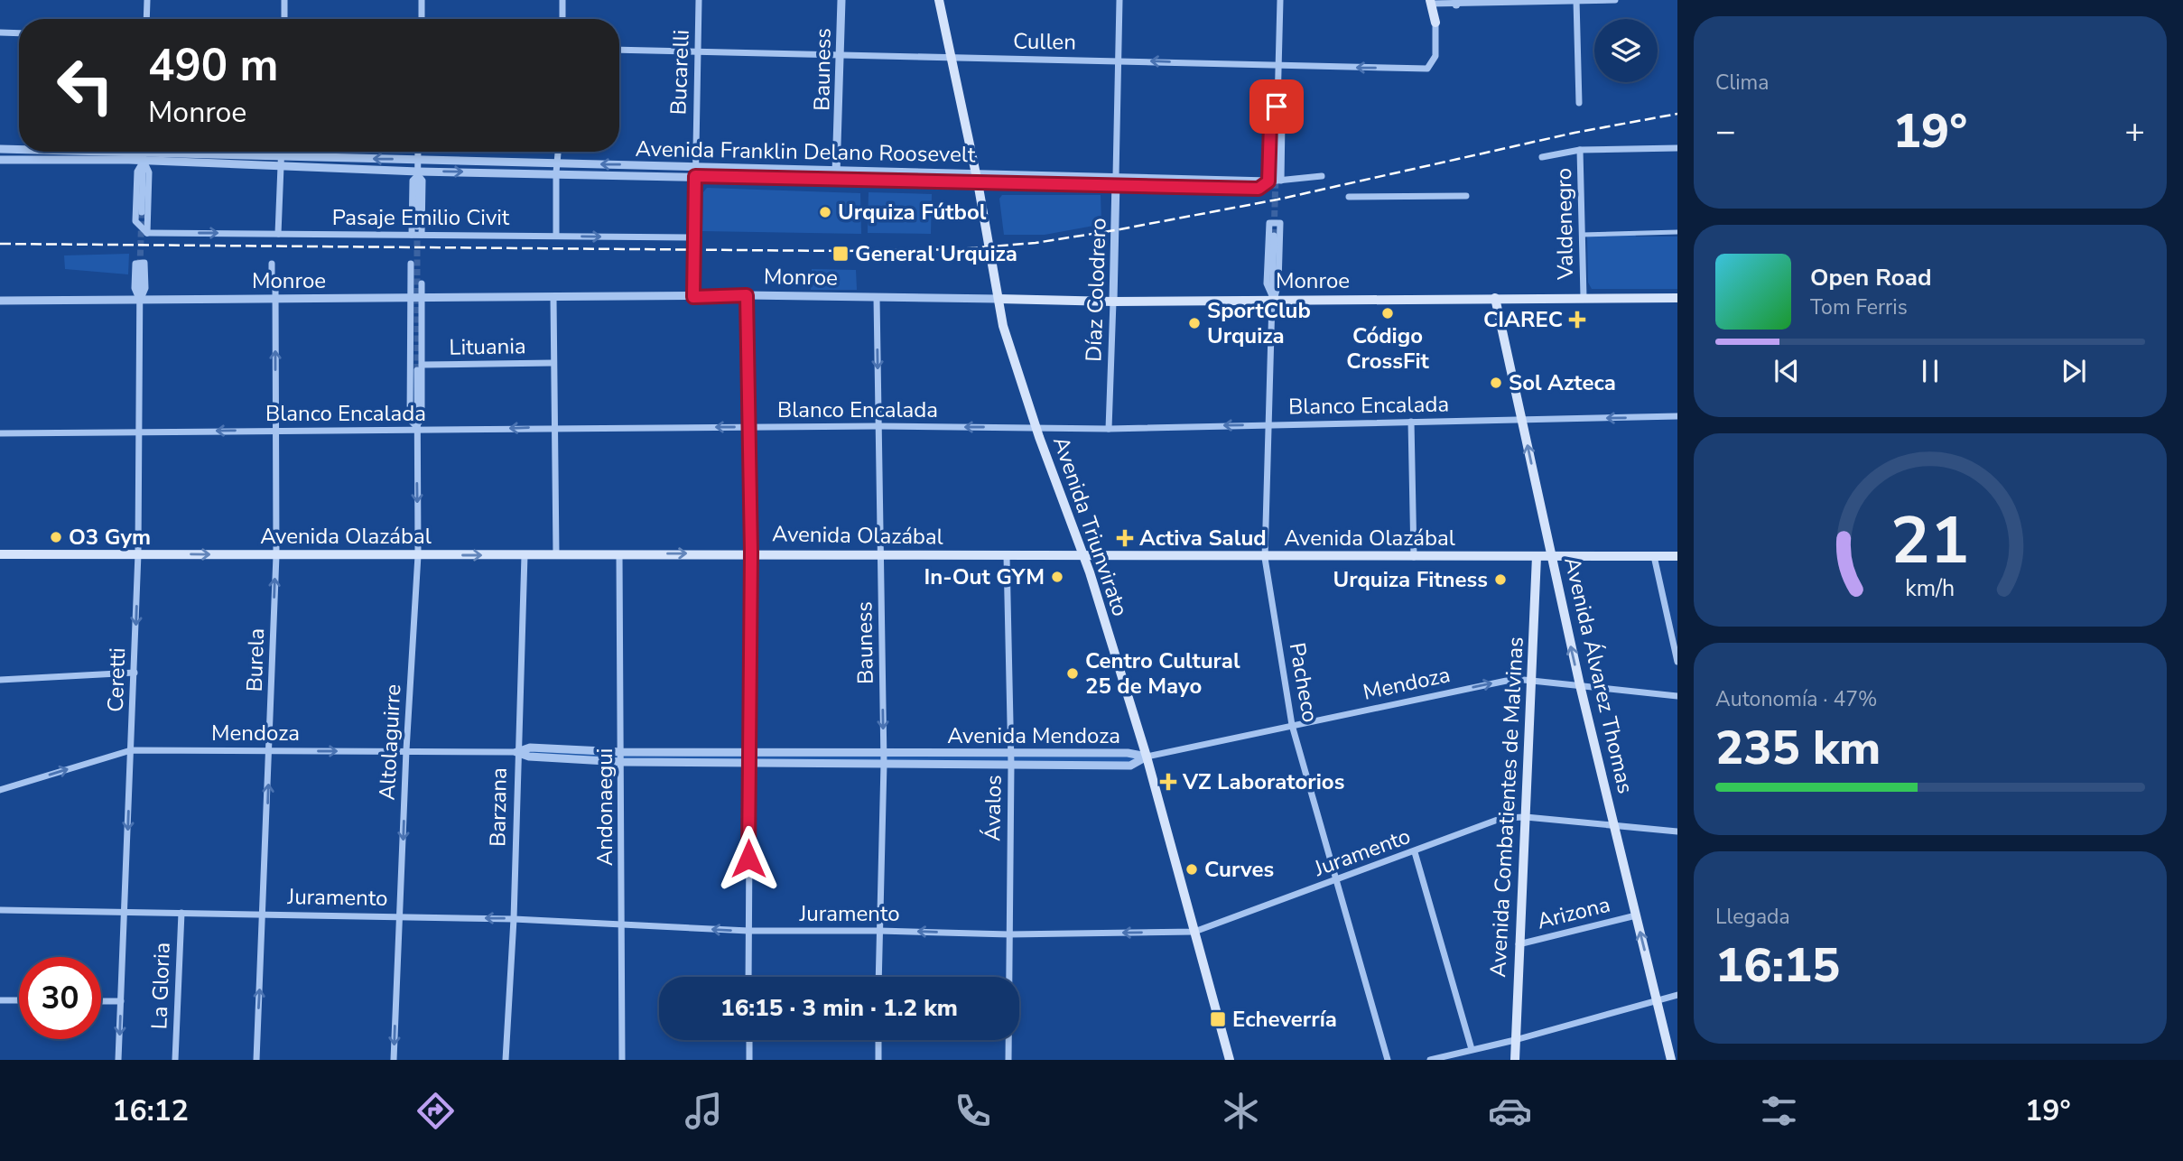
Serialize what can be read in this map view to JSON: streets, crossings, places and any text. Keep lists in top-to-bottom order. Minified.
{"streets":{"main road":["Monroe","Avenida Triunvirato","Avenida Olazábal","Avenida Álvarez Thomas","Avenida Combatientes de Malvinas"],"street":["Cullen","Bauness","Bucarelli","Avenida Franklin Delano Roosevelt","Pasaje Emilio Civit","Valdenegro","Díaz Colodrero","Lituania","Blanco Encalada","Burela","Ceretti","Pacheco","Mendoza","Avenida Mendoza","Altolaguirre","Barzana","Andonaegui","Ávalos","Juramento","Arizona","La Gloria"]},"crossings":[["Cullen","Bauness"],["Cullen","Bucarelli"],["Cullen","Díaz Colodrero"],["Cullen","Avenida Triunvirato"],["Bauness","Avenida Franklin Delano Roosevelt"],["Bauness","Monroe"],["Bauness","Blanco Encalada"],["Bauness","Avenida Olazábal"],["Bauness","Avenida Mendoza"],["Bauness","Juramento"],["Bucarelli","Avenida Franklin Delano Roosevelt"],["Bucarelli","Pasaje Emilio Civit"],["Bucarelli","Monroe"],["Avenida Franklin Delano Roosevelt","Díaz Colodrero"],["Avenida Franklin Delano Roosevelt","Avenida Triunvirato"],["Valdenegro","Monroe"],["Monroe","Díaz Colodrero"],["Monroe","Avenida Triunvirato"],["Monroe","Burela"],["Monroe","Avenida Álvarez Thomas"],["Monroe","Ceretti"],["Monroe","Pacheco"],["Monroe","Altolaguirre"],["Díaz Colodrero","Blanco Encalada"],["Lituania","Altolaguirre"],["Blanco Encalada","Avenida Triunvirato"],["Blanco Encalada","Burela"],["Blanco Encalada","Avenida Álvarez Thomas"],["Blanco Encalada","Ceretti"],["Blanco Encalada","Pacheco"],["Blanco Encalada","Altolaguirre"],["Avenida Triunvirato","Avenida Olazábal"],["Avenida Triunvirato","Mendoza"],["Avenida Triunvirato","Avenida Mendoza"],["Avenida Triunvirato","Juramento"],["Avenida Olazábal","Burela"],["Avenida Olazábal","Avenida Álvarez Thomas"],["Avenida Olazábal","Ceretti"],["Avenida Olazábal","Pacheco"],["Avenida Olazábal","Altolaguirre"],["Avenida Olazábal","Barzana"],["Avenida Olazábal","Andonaegui"],["Avenida Olazábal","Avenida Combatientes de Malvinas"],["Avenida Olazábal","Ávalos"],["Burela","Mendoza"],["Burela","Juramento"],["Avenida Álvarez Thomas","Mendoza"],["Avenida Álvarez Thomas","Juramento"],["Avenida Álvarez Thomas","Arizona"],["Ceretti","Mendoza"],["Ceretti","Juramento"],["Pacheco","Mendoza"],["Pacheco","Juramento"],["Mendoza","Avenida Mendoza"],["Mendoza","Altolaguirre"],["Mendoza","Barzana"],["Mendoza","Avenida Combatientes de Malvinas"],["Avenida Mendoza","Barzana"],["Avenida Mendoza","Andonaegui"],["Avenida Mendoza","Ávalos"],["Altolaguirre","Juramento"],["Barzana","Juramento"],["Andonaegui","Juramento"],["Avenida Combatientes de Malvinas","Juramento"],["Avenida Combatientes de Malvinas","Arizona"],["Ávalos","Juramento"],["Juramento","La Gloria"]],"one_way":["Cullen","Bauness","Pasaje Emilio Civit","Blanco Encalada","Burela","Avenida Álvarez Thomas","Ceretti","Mendoza","Altolaguirre"],"places":{"other":["Urquiza Fútbol","Código CrossFit","SportClub Urquiza","Sol Azteca","O3 Gym","In-Out GYM","Urquiza Fitness","Centro Cultural 25 de Mayo","Curves"],"transit":["General Urquiza","Echeverría"],"health":["CIAREC","Activa Salud","VZ Laboratorios"]},"page":{"tile":["Clima",["Autonomía · 47%","235 km"],["Llegada","16:15"]],"turn":["490 m","Monroe"],"heat":["−","19°","+"],"song":["Open Road","Tom Ferris"],"limit":"30","trip":"16:15 · 3 min · 1.2 km","tabs":["16:12","19°"],"gauge":["21","km/h"]}}
